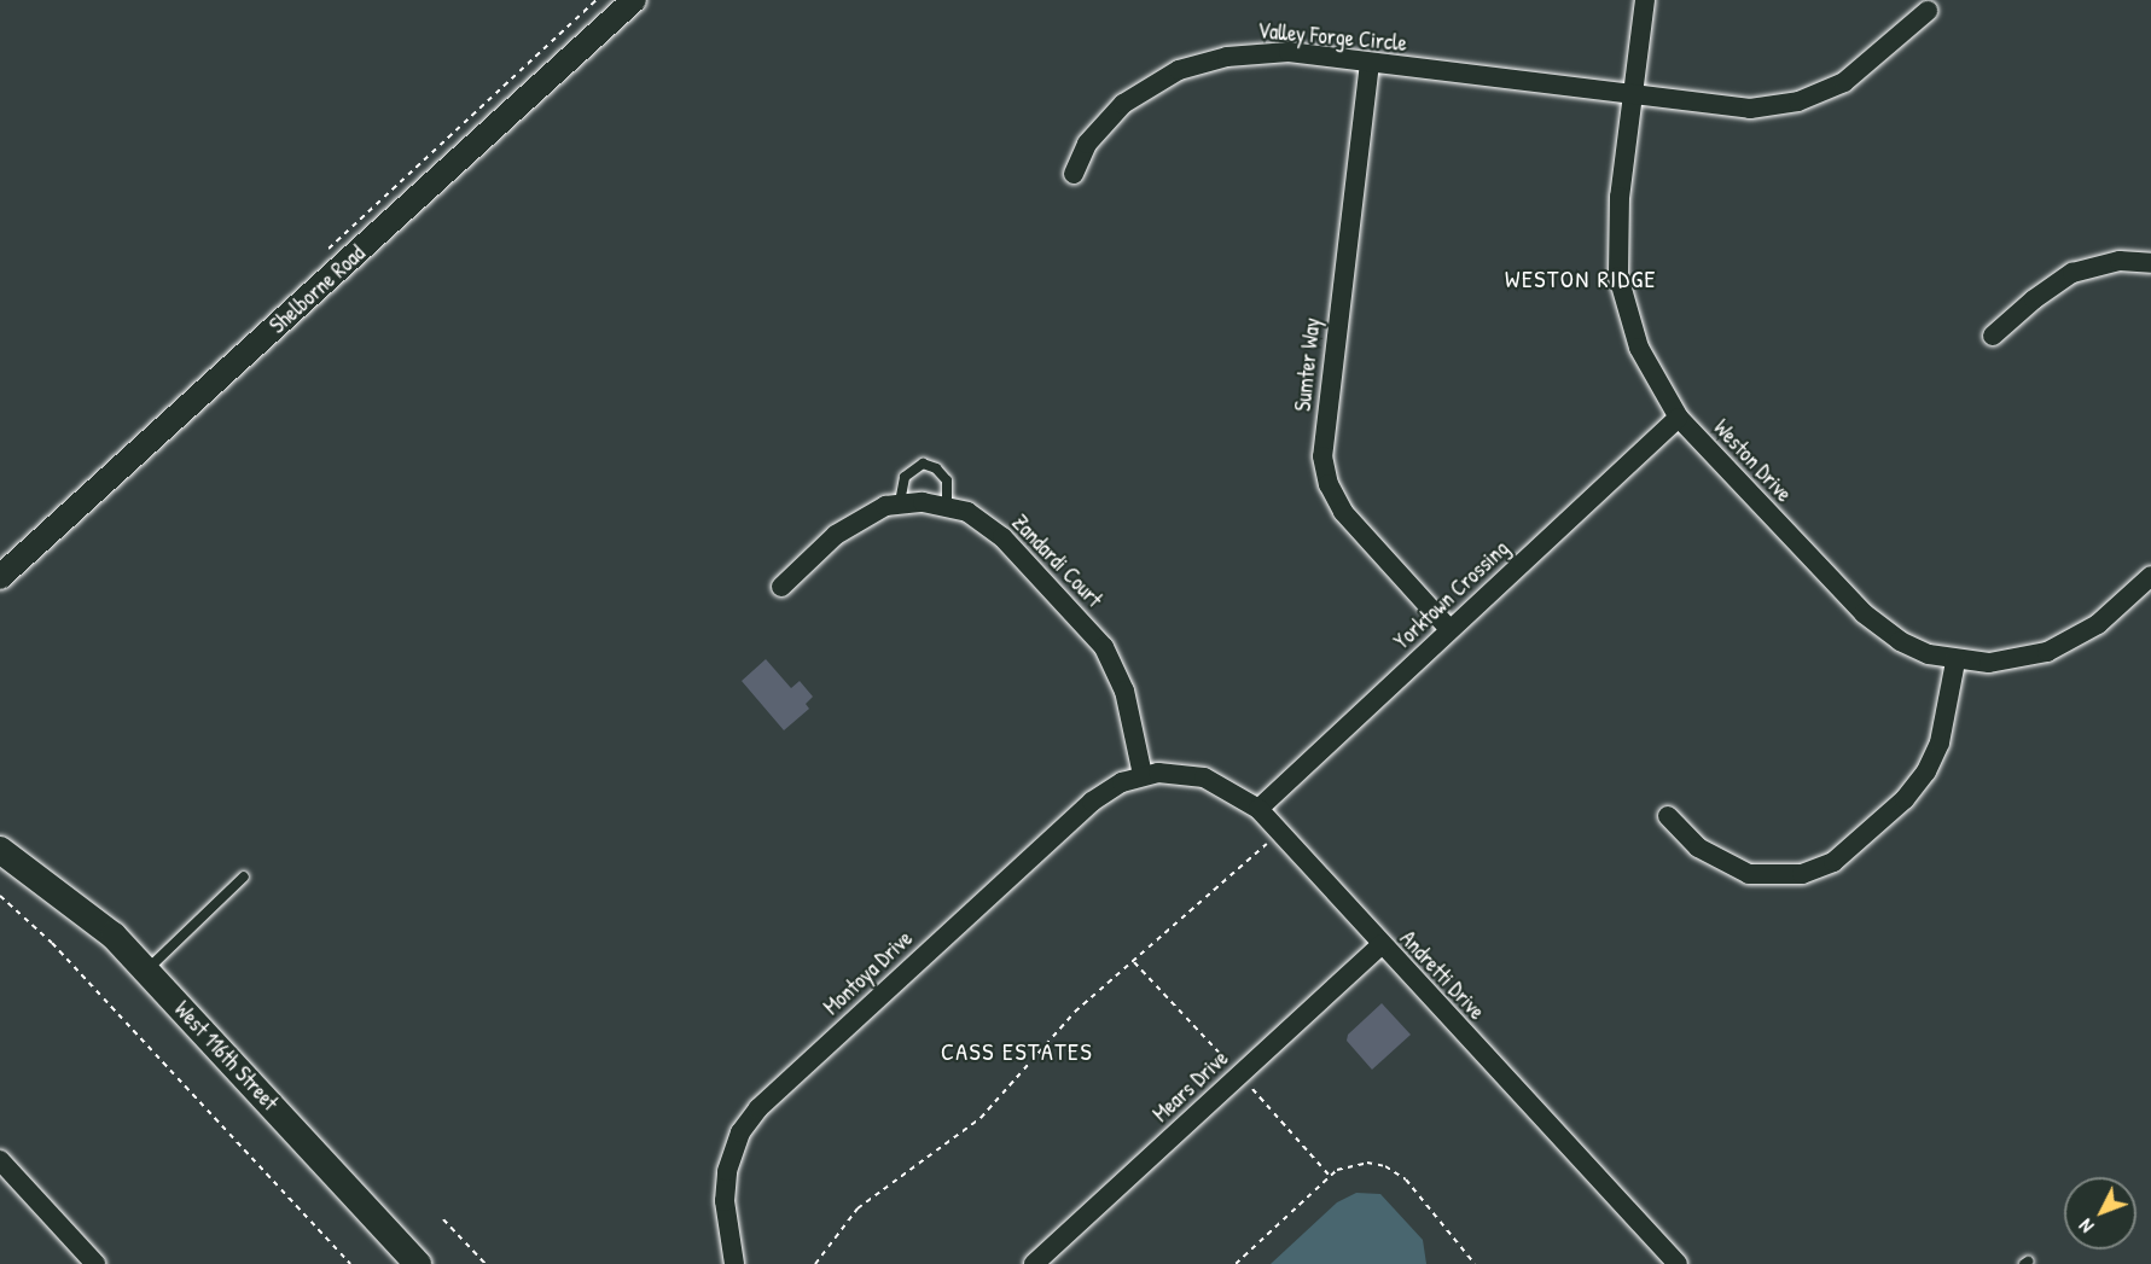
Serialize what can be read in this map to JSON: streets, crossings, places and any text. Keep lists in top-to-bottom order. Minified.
{"streets":{"main road":["West 116th Street"],"street":["Valley Forge Circle","Shelborne Road","Sumter Way","Weston Drive","Zandardi Court","Yorktown Crossing","Montoya Drive","Andretti Drive","Mears Drive"]},"crossings":[["Valley Forge Circle","Sumter Way"],["Valley Forge Circle","Weston Drive"],["Sumter Way","Yorktown Crossing"],["Weston Drive","Yorktown Crossing"],["Zandardi Court","Montoya Drive"],["Zandardi Court","Andretti Drive"],["Yorktown Crossing","Andretti Drive"],["Montoya Drive","Andretti Drive"],["Andretti Drive","Mears Drive"]],"districts":["WESTON RIDGE","CASS ESTATES"],"north":"bottom left"}
